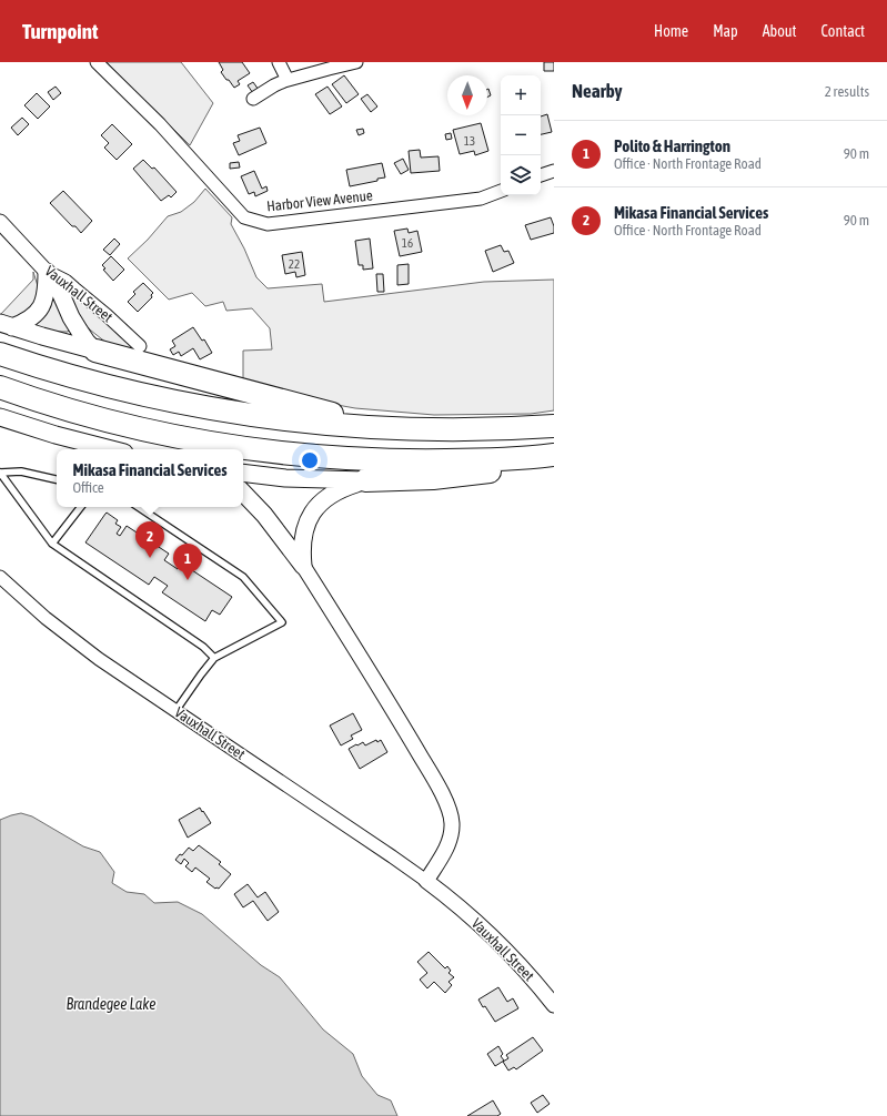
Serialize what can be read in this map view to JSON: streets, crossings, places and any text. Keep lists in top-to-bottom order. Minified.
{"streets":{"street":["Harbor View Avenue","Vauxhall Street"]},"water":["Brandegee Lake"],"house_numbers":["13","16","22"],"north":"bottom","page":{"header":"Turnpoint","nav":["Home","Map","About","Contact"],"heading":["Nearby","2 results"],"map_buttons":["+","−"],"list":[{"mark":"1","name":"Polito & Harrington","note":"Office · North Frontage Road","value":"90 m"},{"mark":"2","name":"Mikasa Financial Services","note":"Office · North Frontage Road","value":"90 m"}],"popup":["Mikasa Financial Services","Office"],"pins":["2","1"]}}
